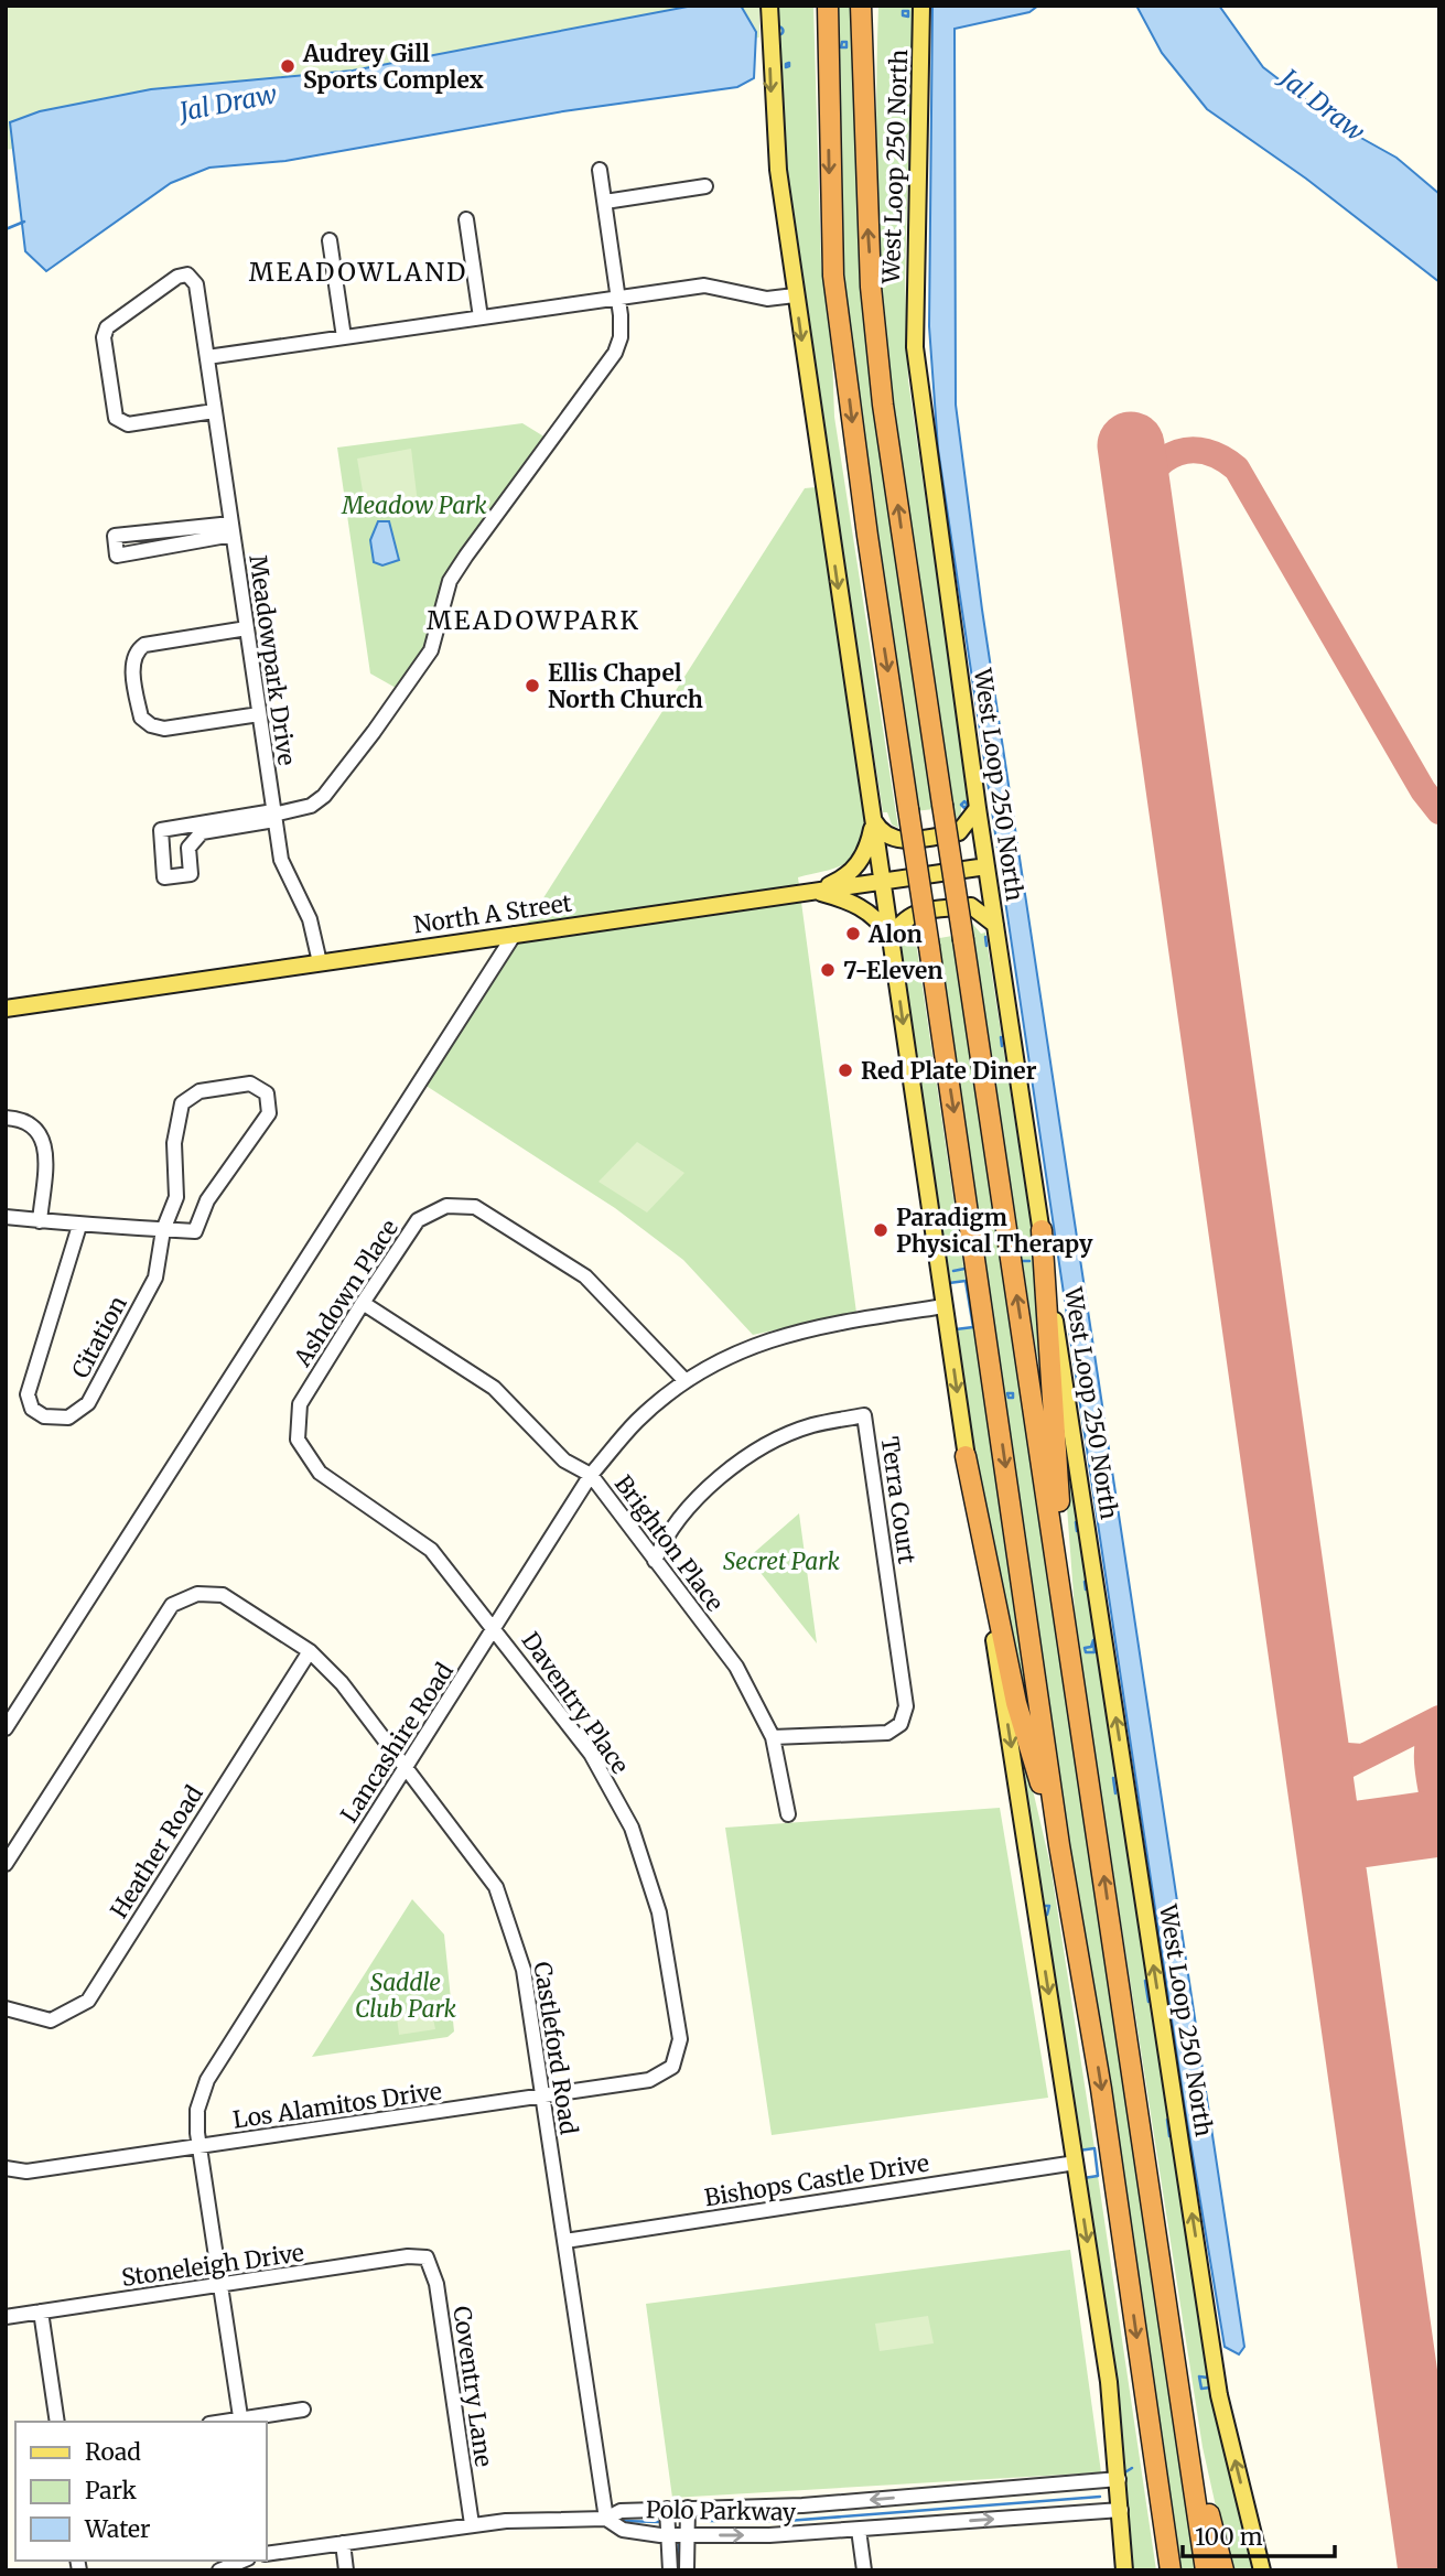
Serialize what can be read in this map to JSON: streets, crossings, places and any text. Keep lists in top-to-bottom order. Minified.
{"streets":{"main road":["West Loop 250 North","North A Street"],"street":["Meadowpark Drive","Ashdown Place","Citation","Terra Court","Brighton Place","Daventry Place","Lancashire Road","Heather Road","Castleford Road","Los Alamitos Drive","Bishops Castle Drive","Stoneleigh Drive","Coventry Lane","Polo Parkway"]},"crossings":[["West Loop 250 North","North A Street"],["Meadowpark Drive","North A Street"],["Ashdown Place","Brighton Place"],["Ashdown Place","Daventry Place"],["Ashdown Place","Lancashire Road"],["Terra Court","Brighton Place"],["Brighton Place","Lancashire Road"],["Daventry Place","Lancashire Road"],["Daventry Place","Los Alamitos Drive"],["Lancashire Road","Castleford Road"],["Lancashire Road","Los Alamitos Drive"],["Lancashire Road","Stoneleigh Drive"],["Heather Road","Castleford Road"],["Castleford Road","Los Alamitos Drive"],["Castleford Road","Bishops Castle Drive"],["Castleford Road","Polo Parkway"],["Stoneleigh Drive","Coventry Lane"]],"districts":["MEADOWLAND","MEADOWPARK"],"water":["Jal Draw"],"parks":["Meadow Park","Secret Park","Saddle Club Park"],"places":["Audrey Gill Sports Complex","Ellis Chapel North Church","Alon","7-Eleven","Red Plate Diner","Paradigm Physical Therapy"],"legend":["Road","Park","Water"],"scale_bar":"100 m"}
